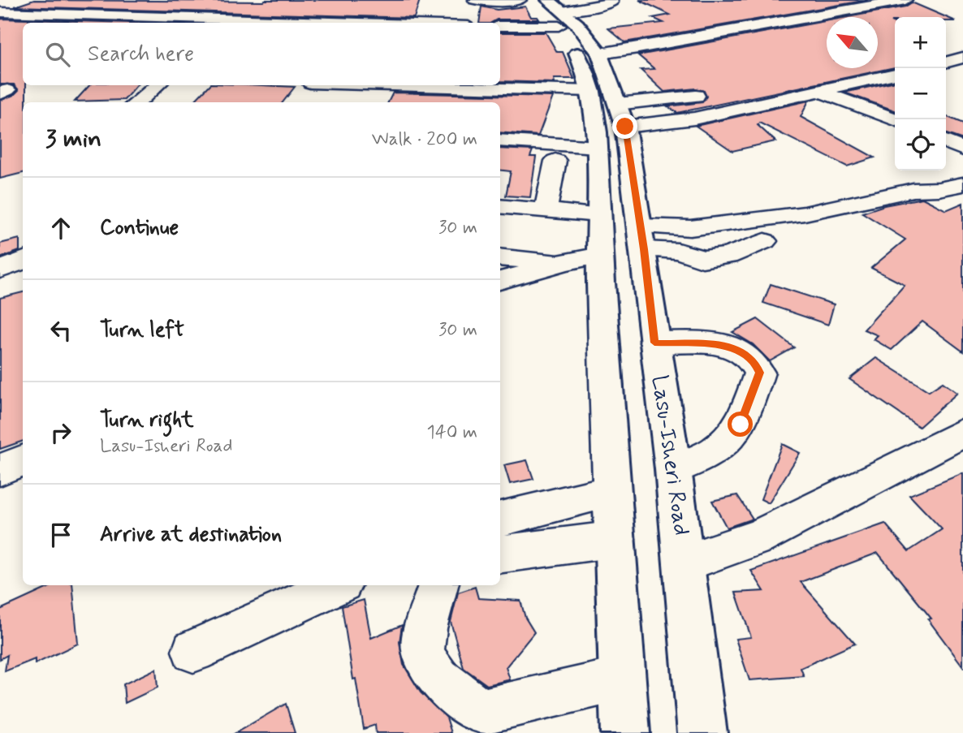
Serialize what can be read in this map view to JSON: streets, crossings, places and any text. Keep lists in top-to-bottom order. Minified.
{"streets":{"main road":["Lasu-Isheri Road"]},"north":"top left","page":{"map_buttons":["+","−"],"search":"Search here","heading":["3 min","Walk · 200 m"],"list":[["Continue","30 m"],["Turn left","30 m"],["Turn right","Lasu-Isheri Road","140 m"],"Arrive at destination"]}}
